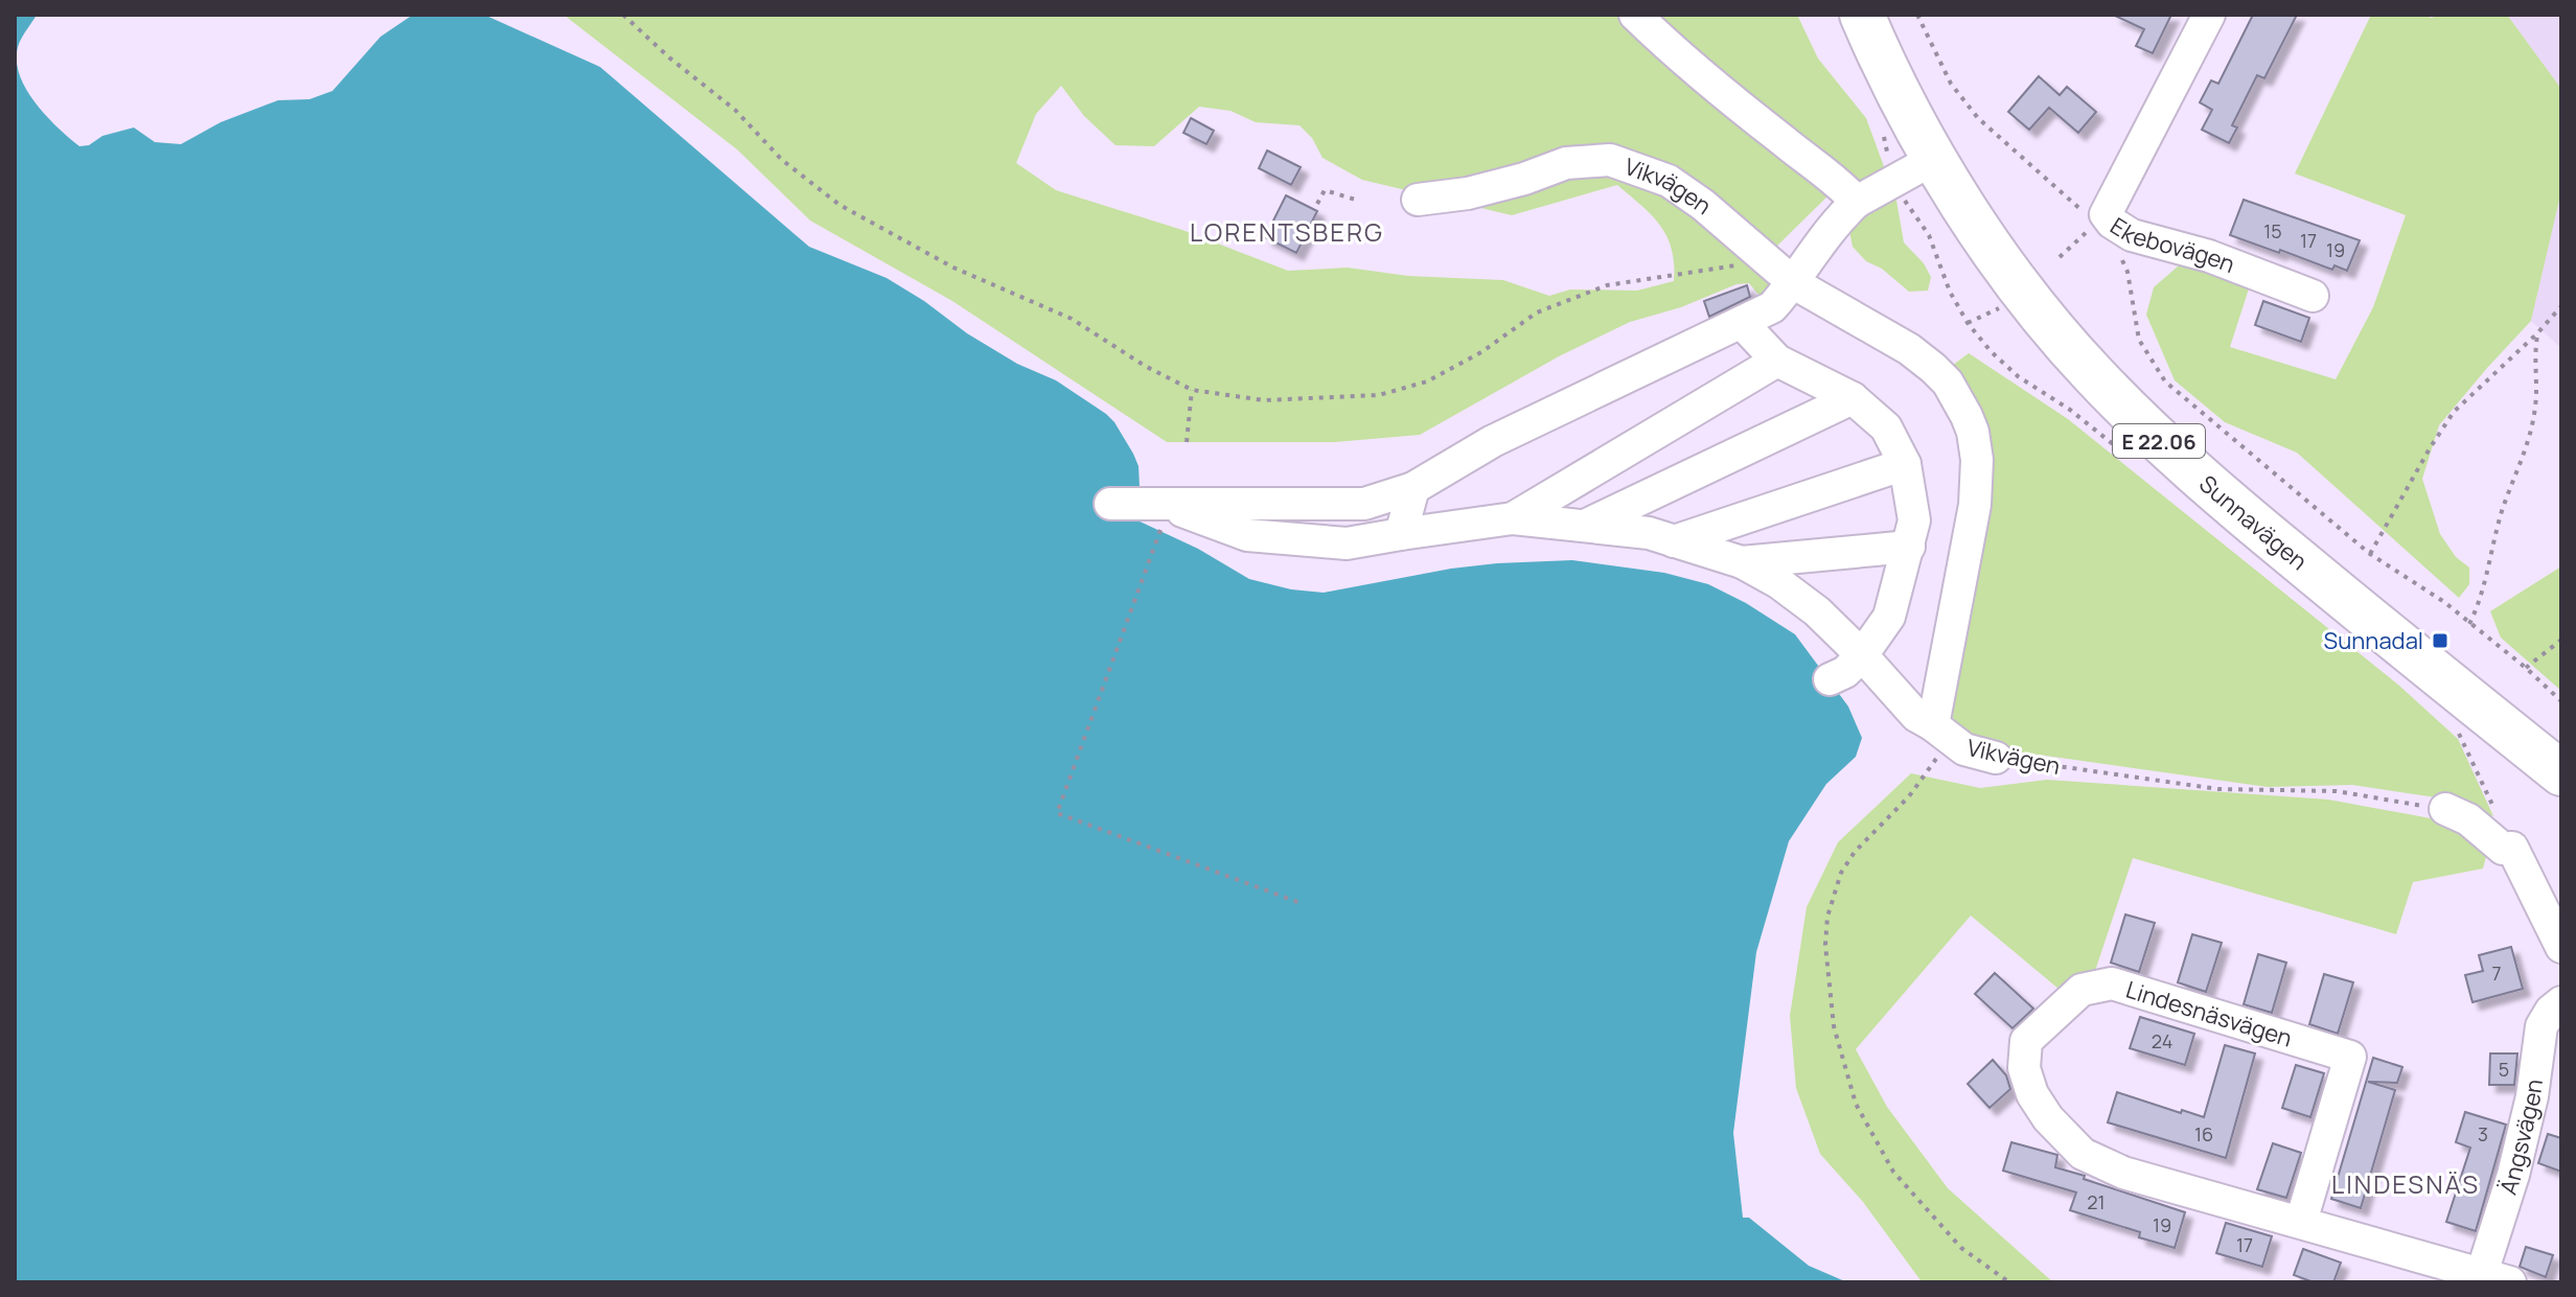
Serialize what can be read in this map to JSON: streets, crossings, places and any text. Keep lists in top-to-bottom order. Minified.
{"streets":{"highway":["E 22.06","Sunnavägen"],"street":["Vikvägen","Ekebovägen","Lindesnäsvägen","Ängsvägen"]},"crossings":[["Lindesnäsvägen","Ängsvägen"]],"districts":["LORENTSBERG","LINDESNÄS"],"places":{"transit":["Sunnadal"]},"house_numbers":["15","17","19","7","24","5","16","3","21","19","17"]}
